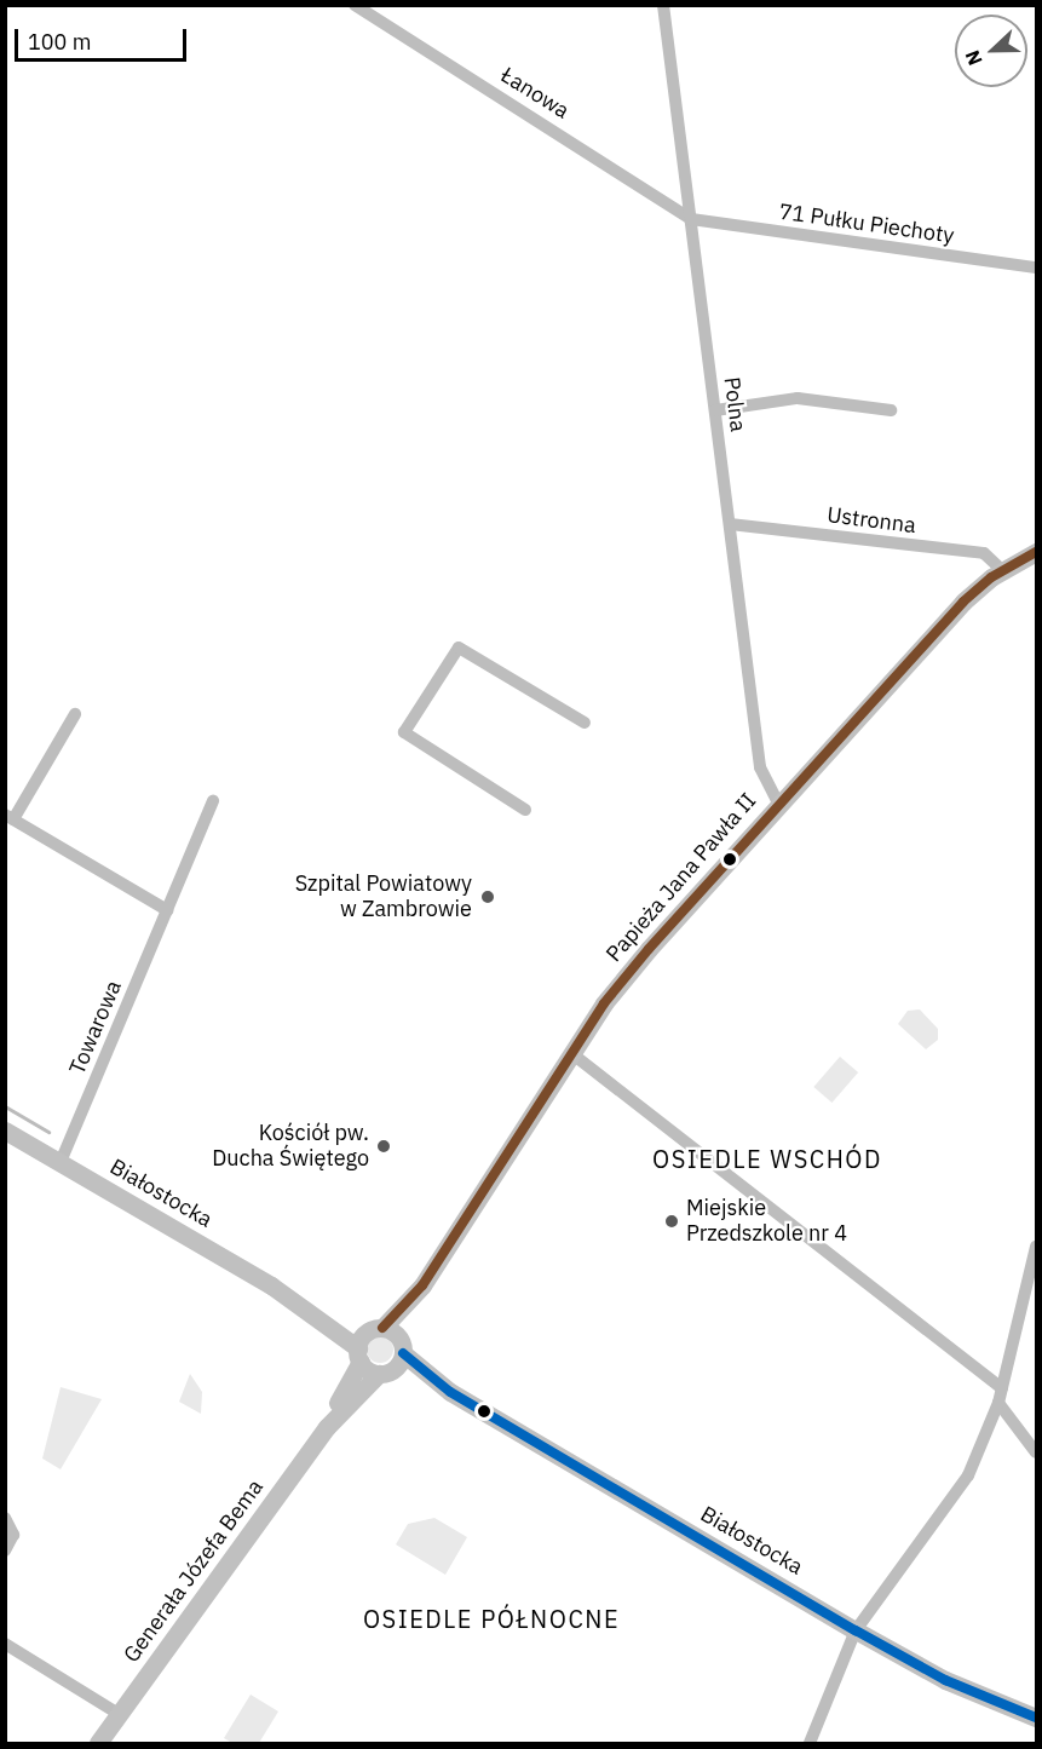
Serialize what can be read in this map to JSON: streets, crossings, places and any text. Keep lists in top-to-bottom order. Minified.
{"streets":{"street":["Łanowa","71 Pułku Piechoty","Polna","Ustronna","Papieża Jana Pawła II","Towarowa","Białostocka","Generała Józefa Bema"]},"crossings":[["Łanowa","71 Pułku Piechoty"],["Łanowa","Polna"],["71 Pułku Piechoty","Polna"],["Polna","Ustronna"],["Polna","Papieża Jana Pawła II"],["Ustronna","Papieża Jana Pawła II"],["Papieża Jana Pawła II","Białostocka"],["Papieża Jana Pawła II","Generała Józefa Bema"],["Towarowa","Białostocka"],["Białostocka","Generała Józefa Bema"]],"districts":["OSIEDLE WSCHÓD","OSIEDLE PÓŁNOCNE"],"places":["Szpital Powiatowy w Zambrowie","Kościół pw. Ducha Świętego","Miejskie Przedszkole nr 4"],"scale_bar":"100 m","north":"left"}
